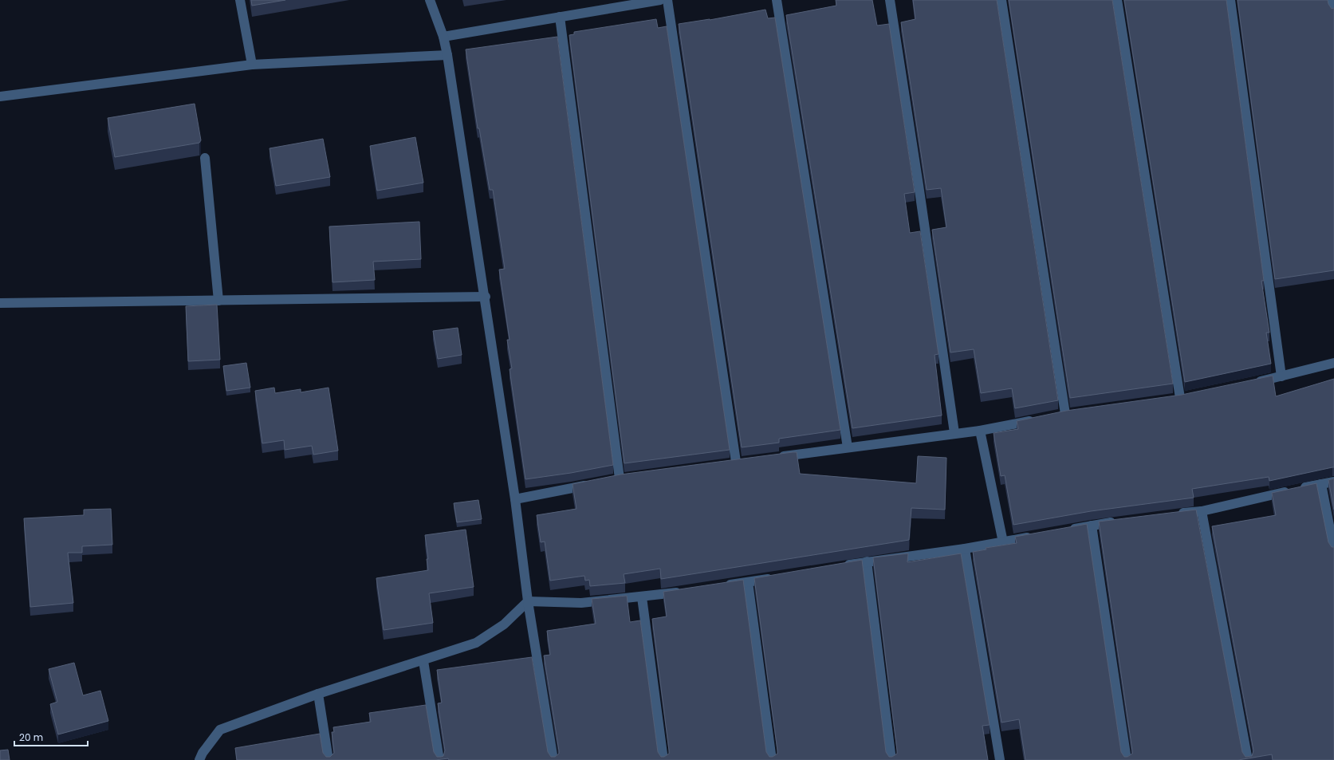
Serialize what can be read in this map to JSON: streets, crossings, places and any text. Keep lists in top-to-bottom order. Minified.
{"scale_bar":"20 m"}
